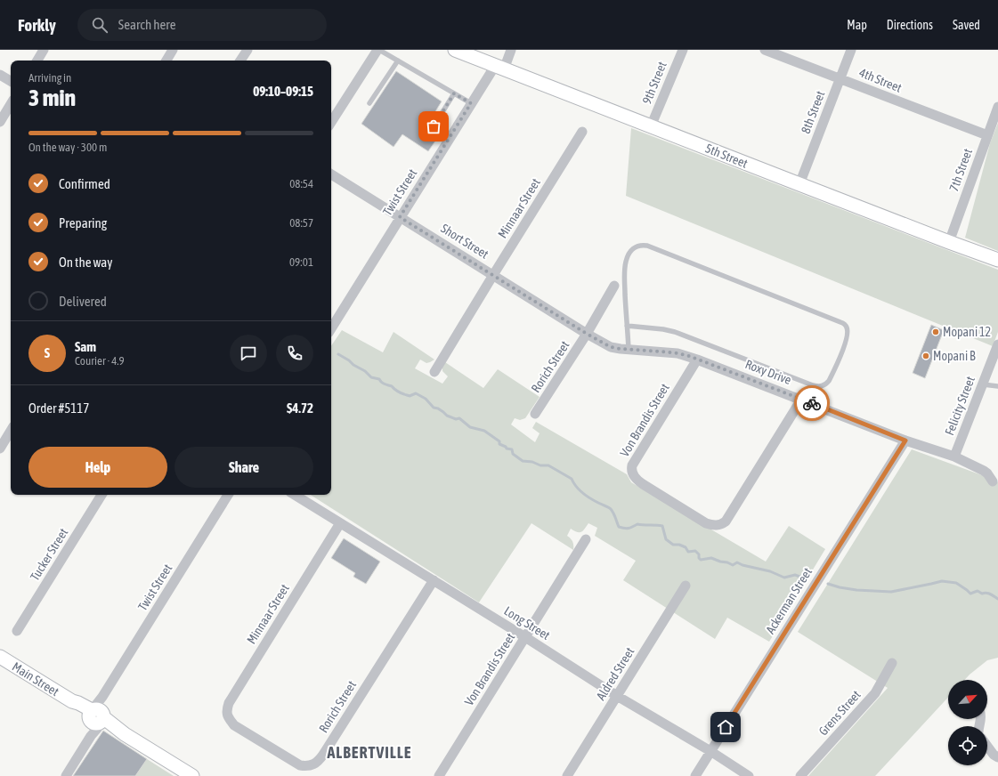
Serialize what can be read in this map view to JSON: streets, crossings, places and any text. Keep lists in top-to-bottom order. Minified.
{"streets":{"main road":["5th Street","Main Street"],"street":["4th Street","9th Street","8th Street","7th Street","Twist Street","Minnaar Street","Short Street","Rorich Street","Roxy Drive","Felicity Street","Von Brandis Street","Tucker Street","Ackerman Street","Long Street","Aldred Street","Grens Street"]},"crossings":[["4th Street","8th Street"],["4th Street","7th Street"],["9th Street","5th Street"],["8th Street","5th Street"],["5th Street","7th Street"],["5th Street","Twist Street"],["Twist Street","Short Street"],["Twist Street","Main Street"],["Minnaar Street","Short Street"],["Minnaar Street","Rorich Street"],["Minnaar Street","Long Street"],["Short Street","Rorich Street"],["Short Street","Roxy Drive"],["Rorich Street","Roxy Drive"],["Rorich Street","Long Street"],["Roxy Drive","Felicity Street"],["Roxy Drive","Von Brandis Street"],["Roxy Drive","Ackerman Street"],["Von Brandis Street","Long Street"],["Ackerman Street","Long Street"],["Long Street","Aldred Street"]],"districts":["ALBERTVILLE"],"places":["Mopani 12","Mopani B"],"north":"top right","page":{"header":"Forkly","search":"Search here","nav":["Map","Directions","Saved"],"heading":["3 min","Arriving in","09:10–09:15"],"panel":["Sam","Courier · 4.9","Order #5117","$4.72"],"bar":"On the way · 300 m","list":[["Confirmed","08:54"],["Preparing","08:57"],["On the way","09:01"],"Delivered"],"round":"S","buttons":["Help","Share"]}}
